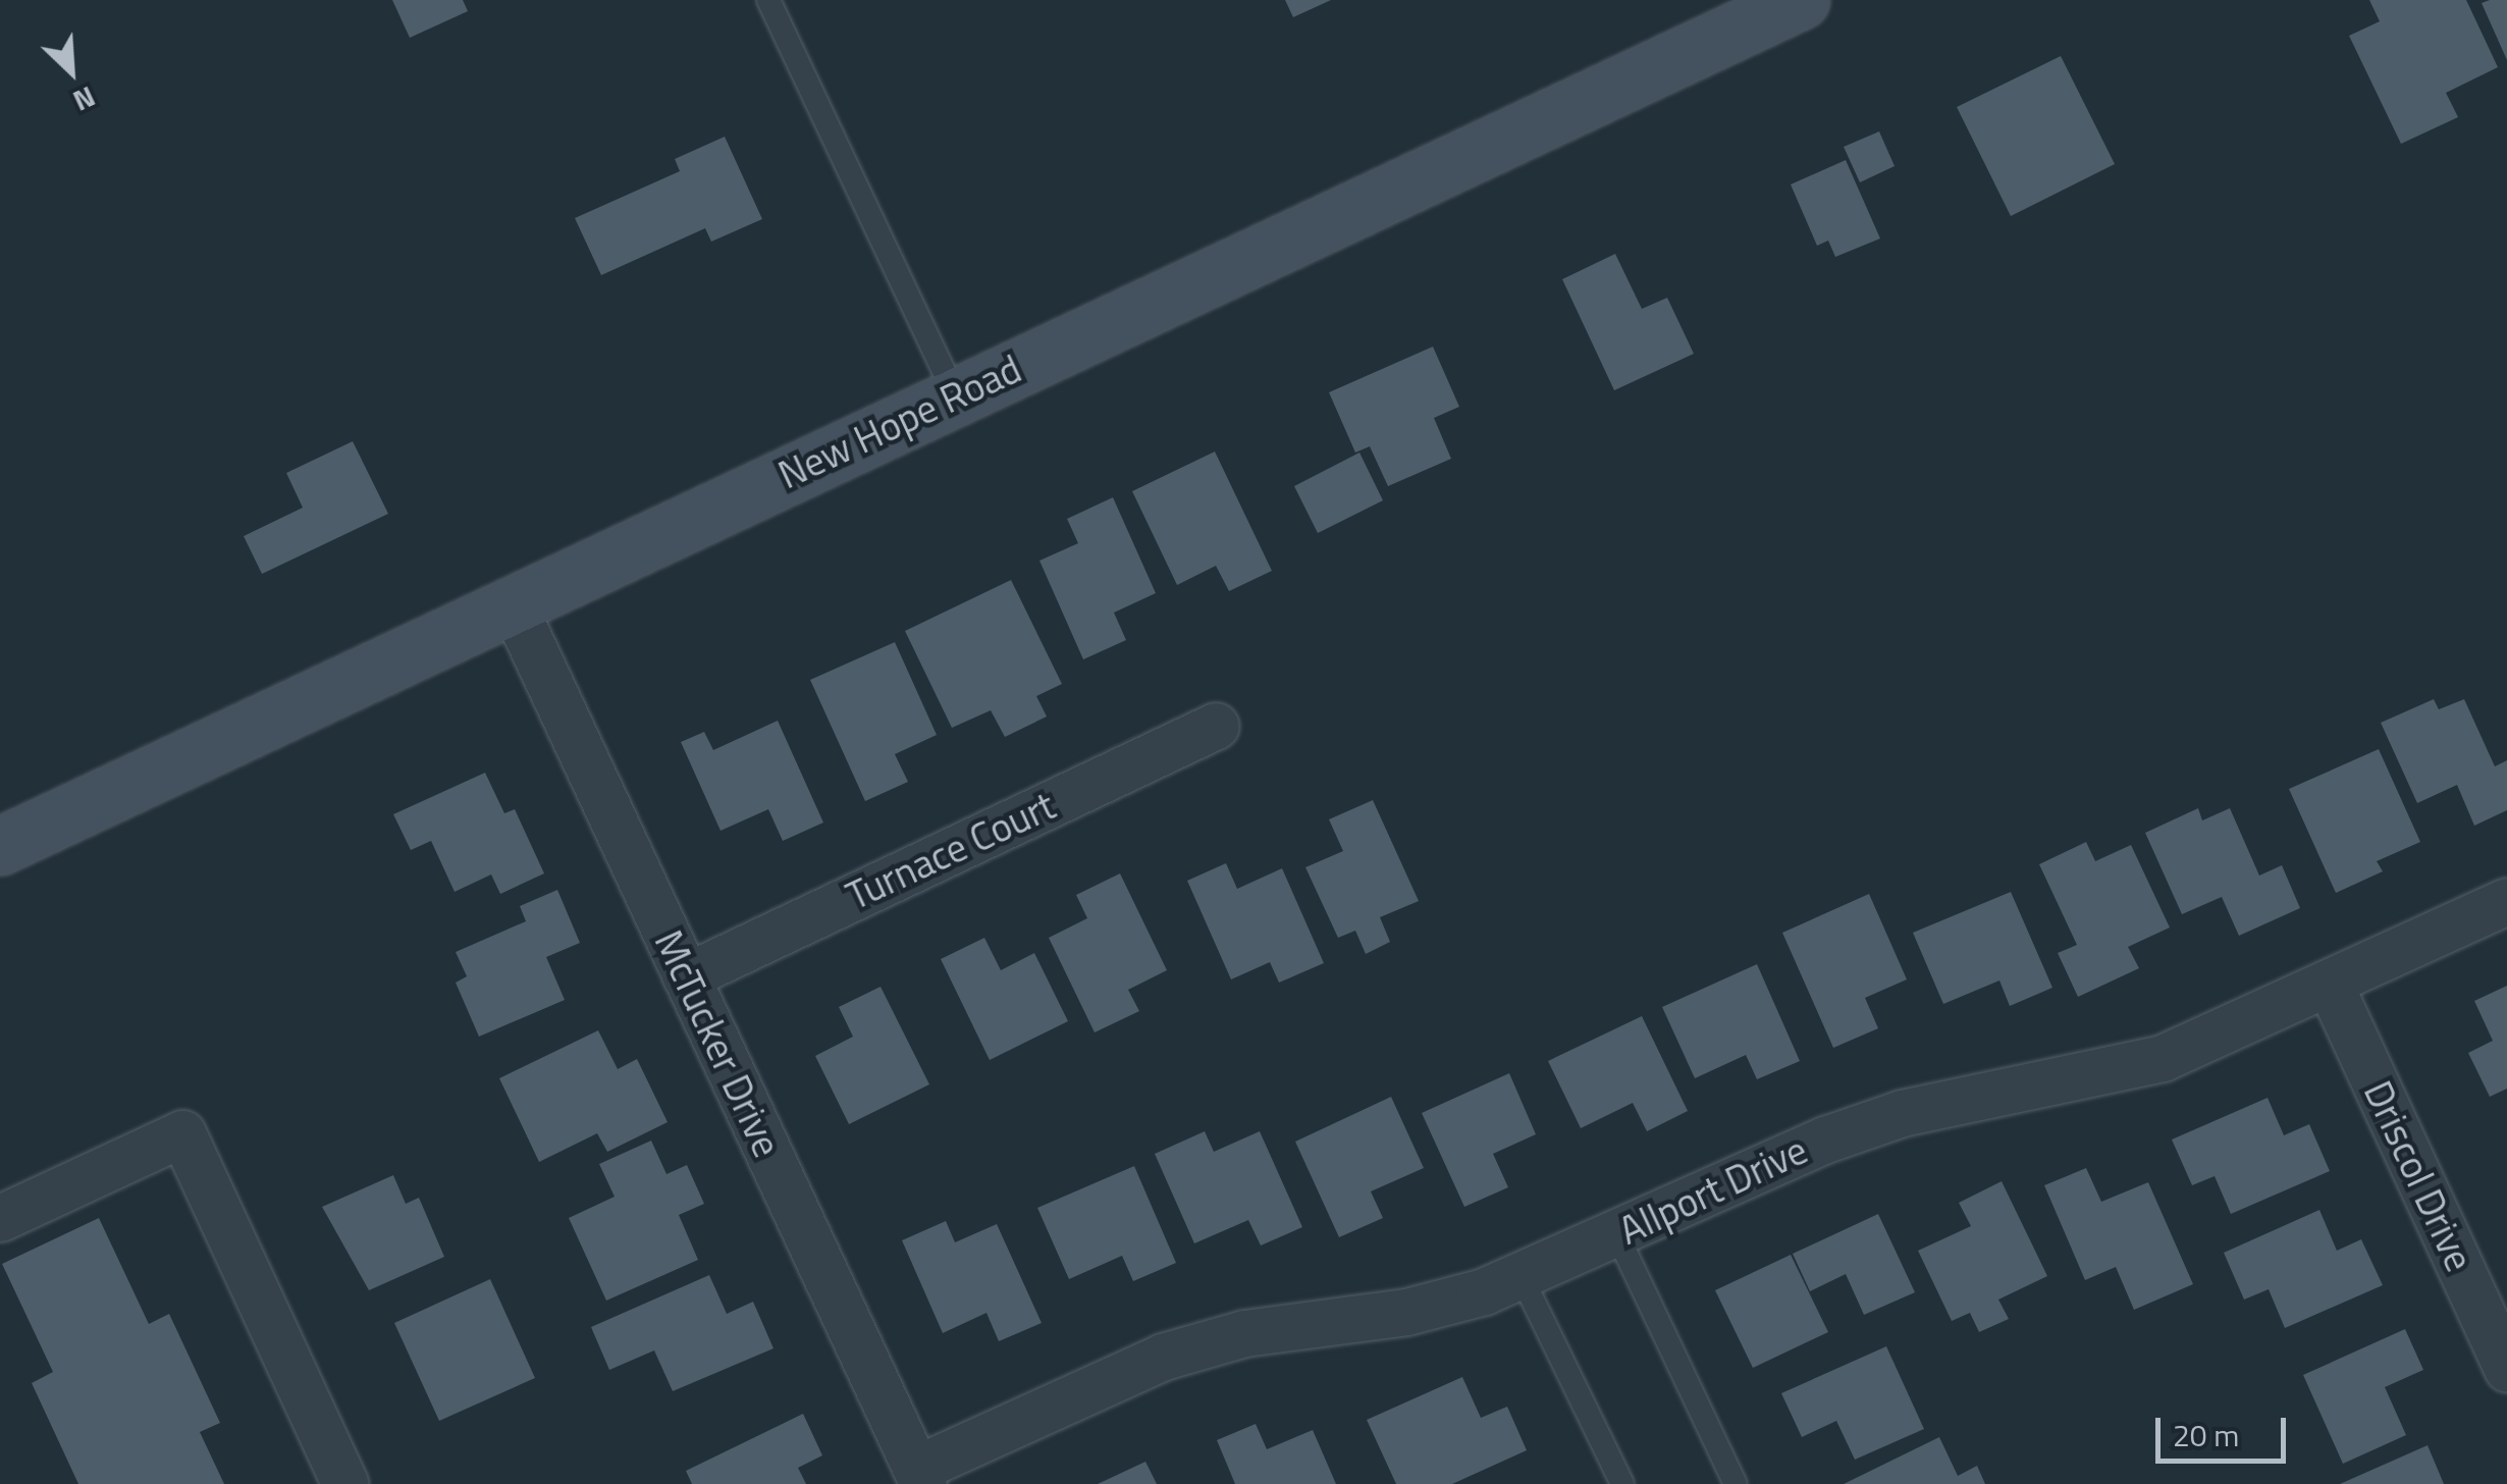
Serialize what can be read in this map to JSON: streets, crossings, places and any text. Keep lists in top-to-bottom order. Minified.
{"streets":{"main road":["New Hope Road"],"street":["Turnace Court","McTucker Drive","Driscol Drive","Allport Drive"]},"crossings":[["New Hope Road","McTucker Drive"],["Turnace Court","McTucker Drive"],["McTucker Drive","Allport Drive"],["Driscol Drive","Allport Drive"]],"scale_bar":"20 m","north":"bottom right"}
